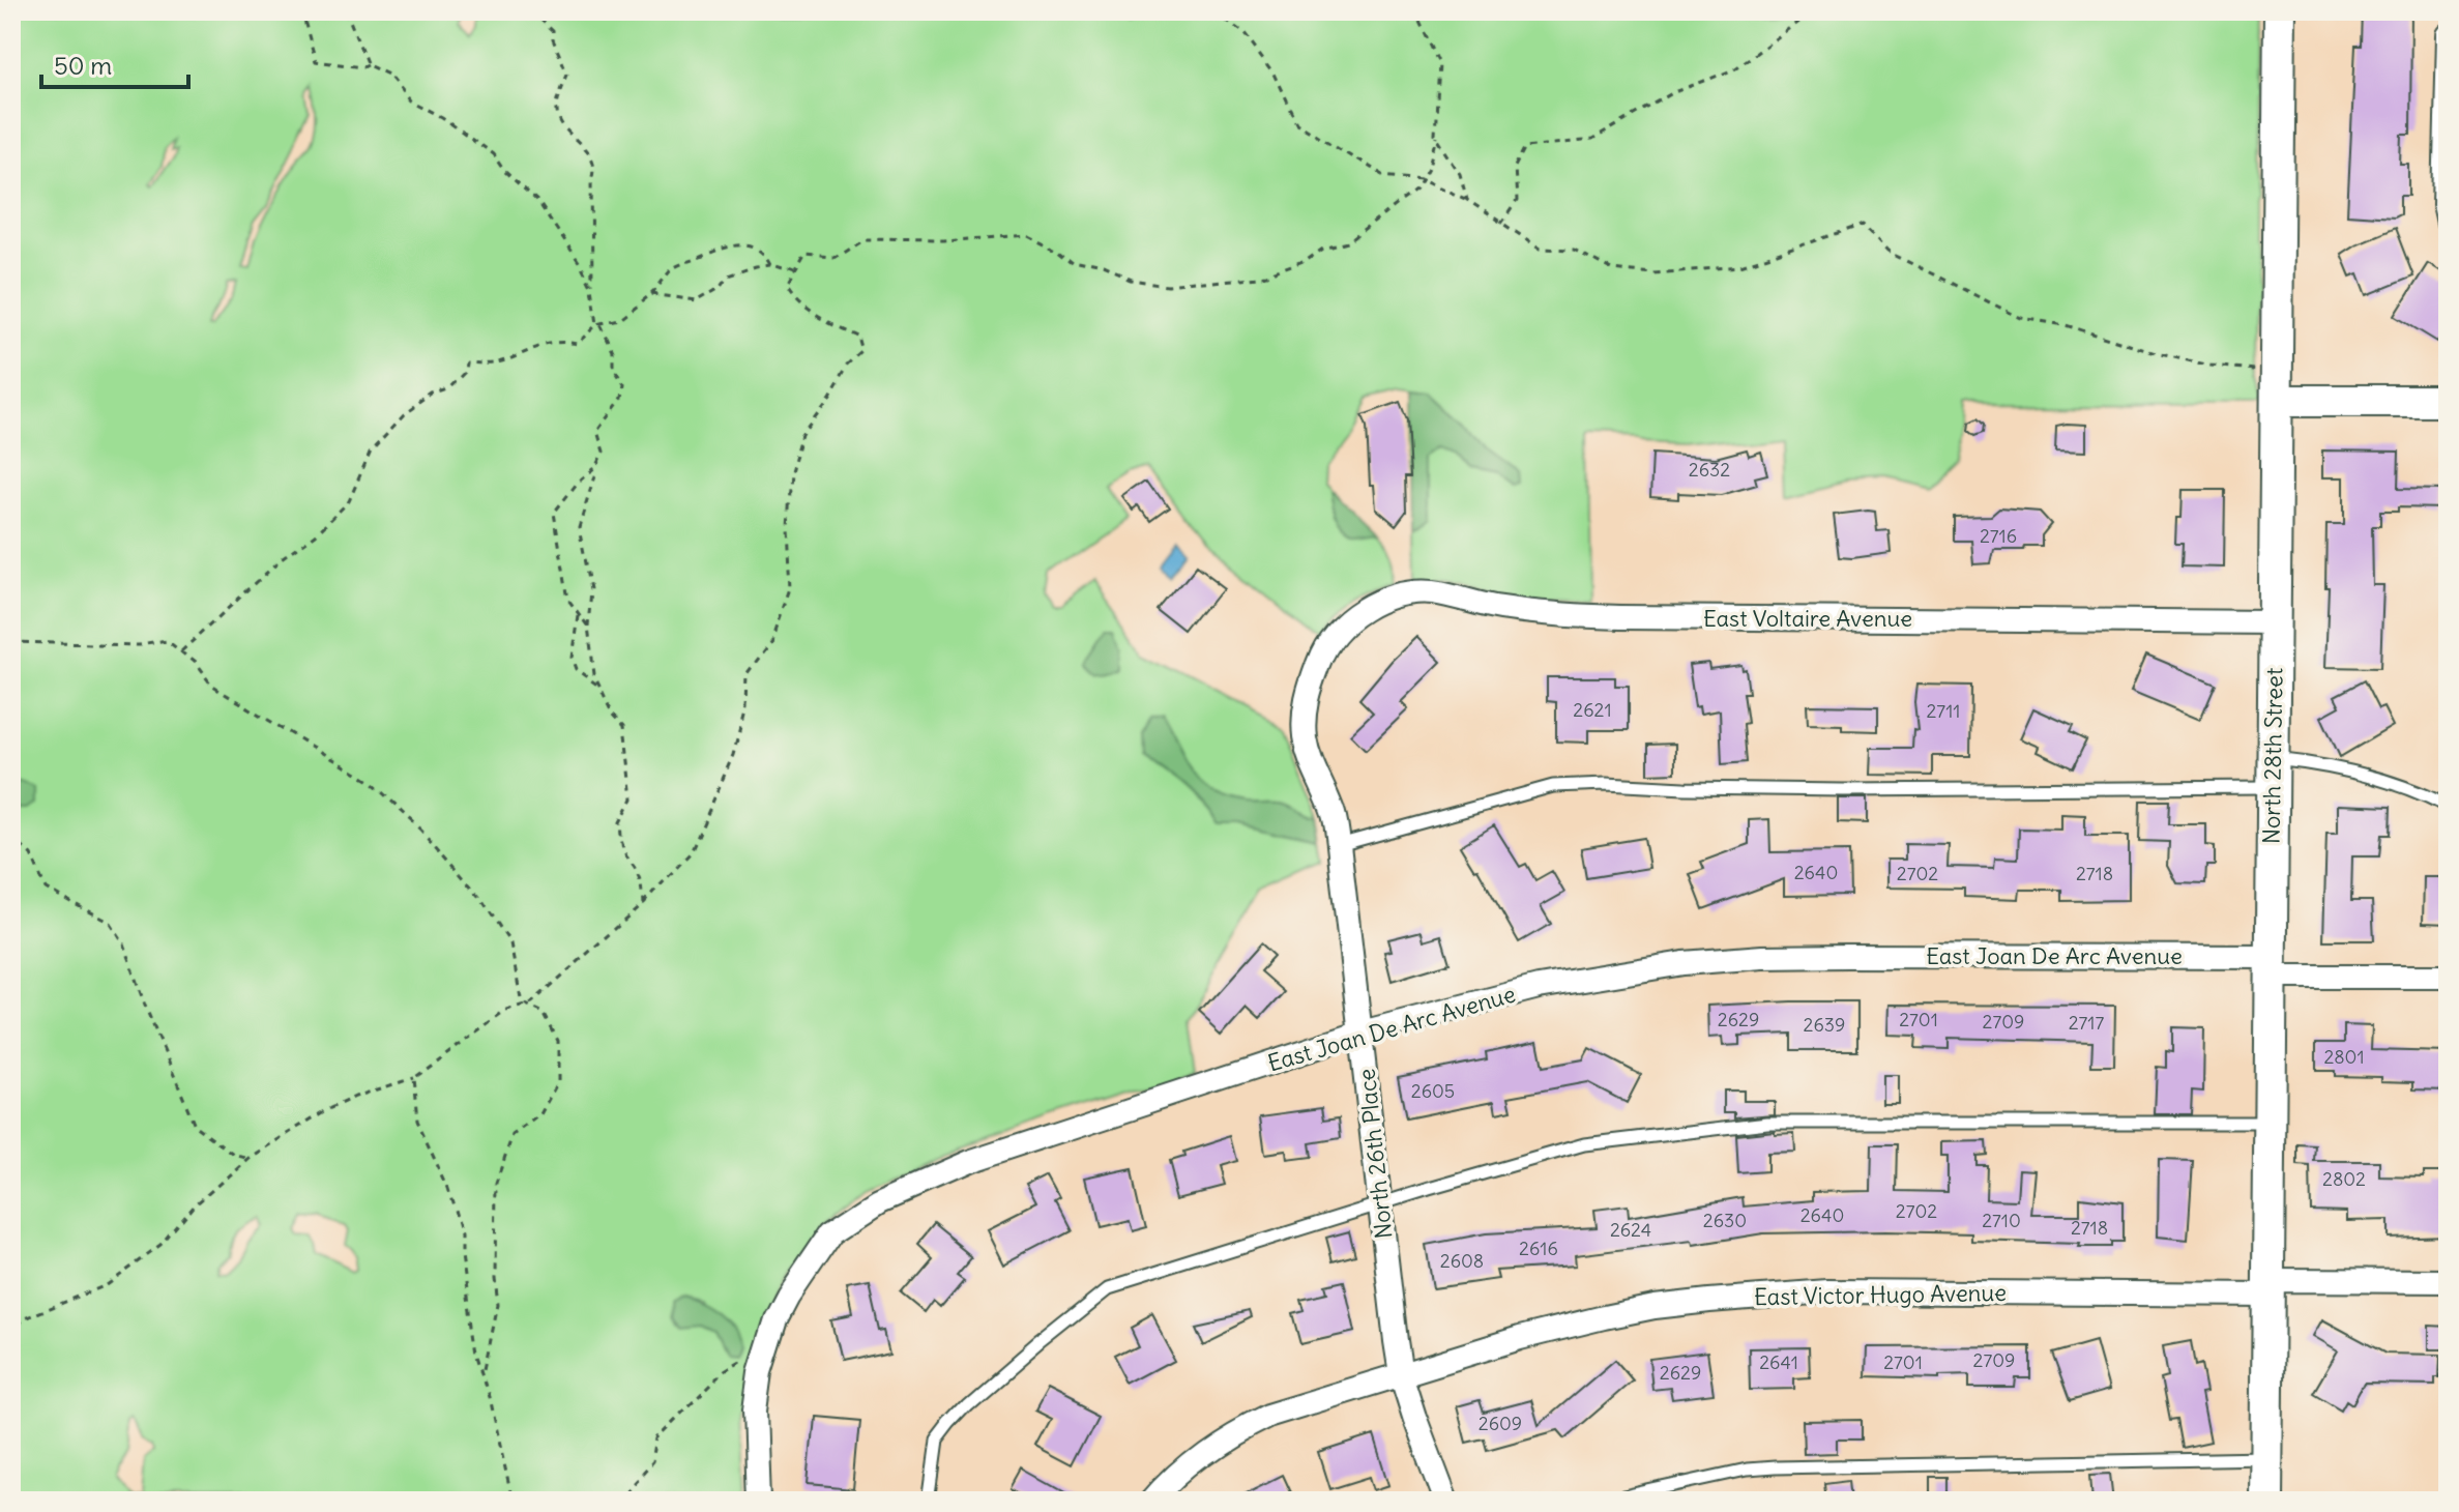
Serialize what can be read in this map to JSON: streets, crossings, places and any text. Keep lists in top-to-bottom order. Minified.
{"streets":{"street":["East Voltaire Avenue","North 28th Street","East Joan De Arc Avenue","North 26th Place","East Victor Hugo Avenue"]},"crossings":[["East Voltaire Avenue","North 28th Street"],["East Voltaire Avenue","North 26th Place"],["North 28th Street","East Joan De Arc Avenue"],["North 28th Street","East Victor Hugo Avenue"],["East Joan De Arc Avenue","North 26th Place"],["North 26th Place","East Victor Hugo Avenue"]],"house_numbers":["2632","2716","2621","2711","2640","2702","2718","2629","2701","2709","2717","2639","2801","2605","2802","2702","2640","2630","2710","2718","2624","2616","2608","2709","2641","2701","2629","2609"],"scale_bar":"50 m"}
